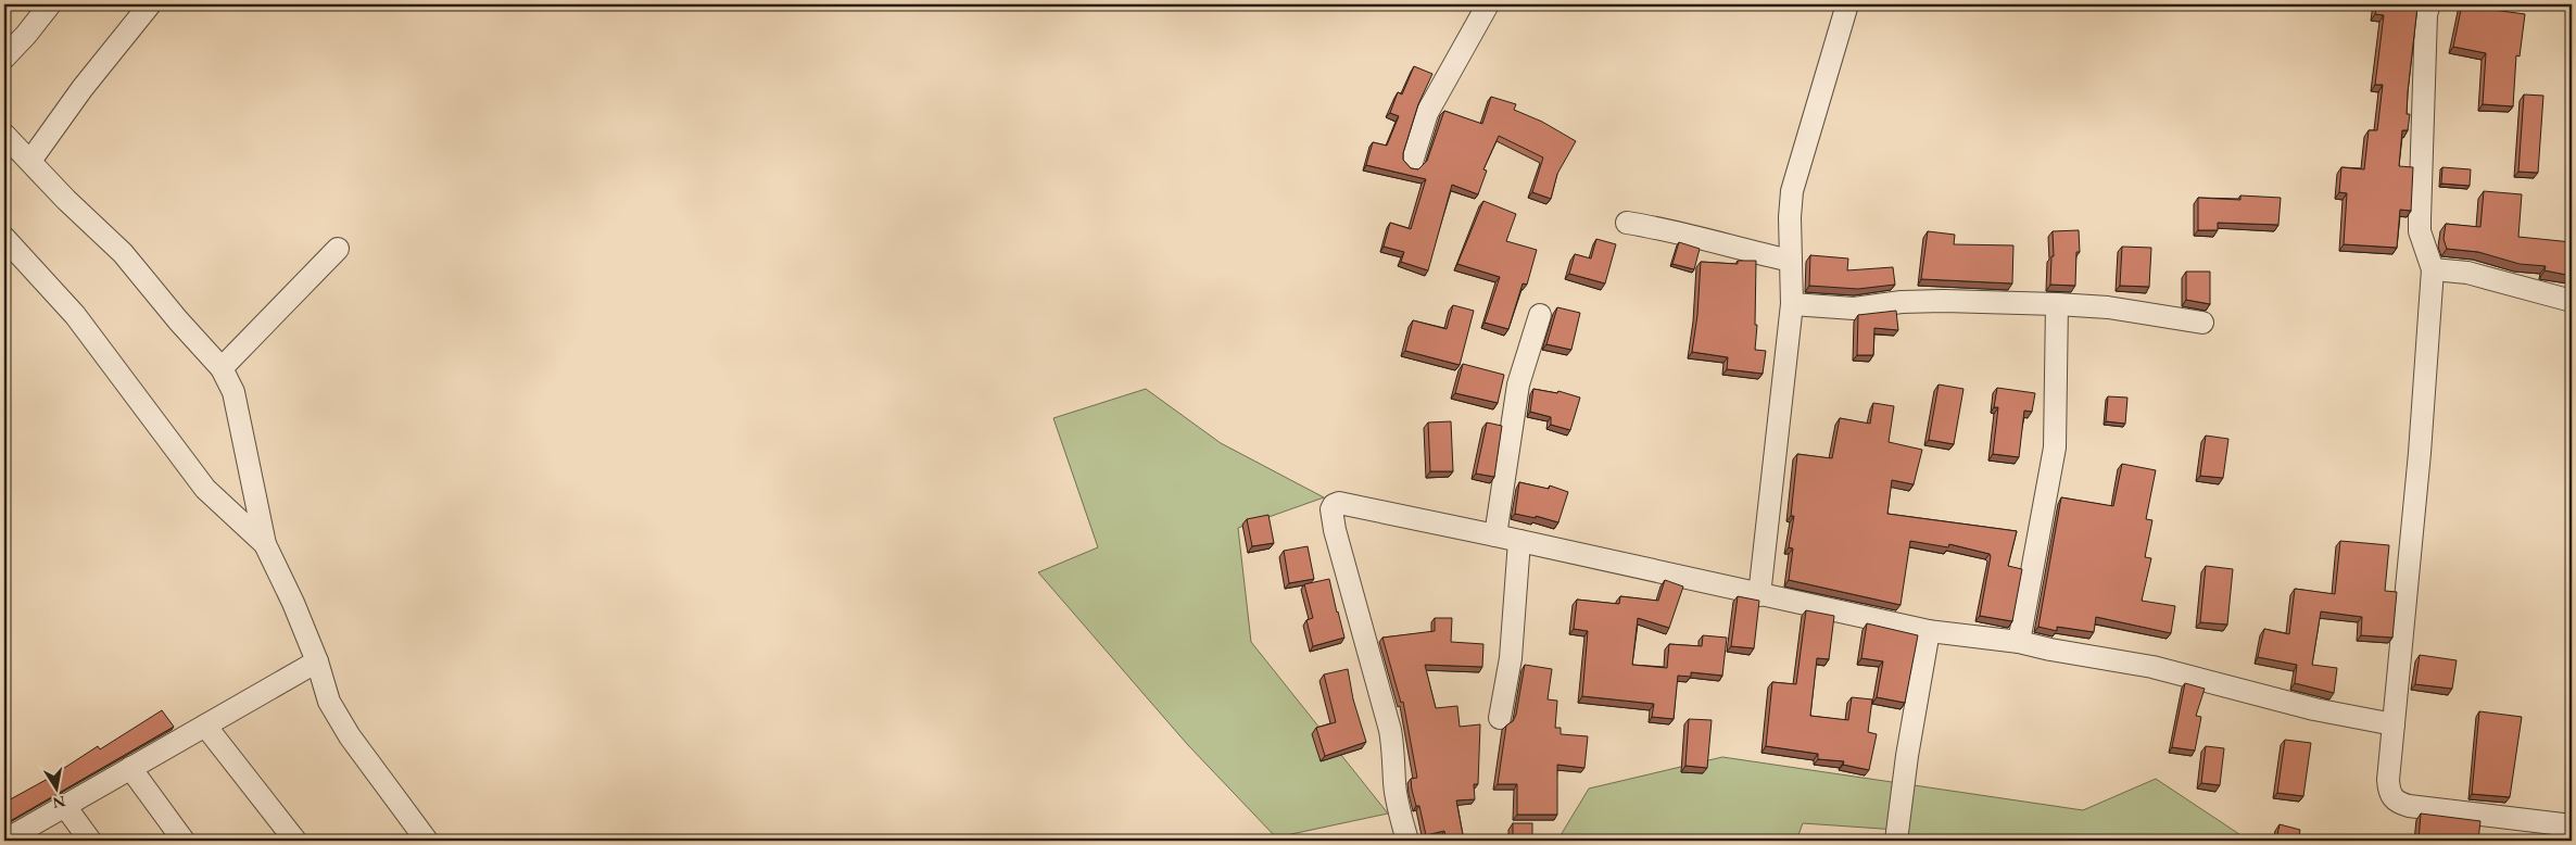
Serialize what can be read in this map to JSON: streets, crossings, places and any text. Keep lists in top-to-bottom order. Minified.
{"north":"bottom"}
